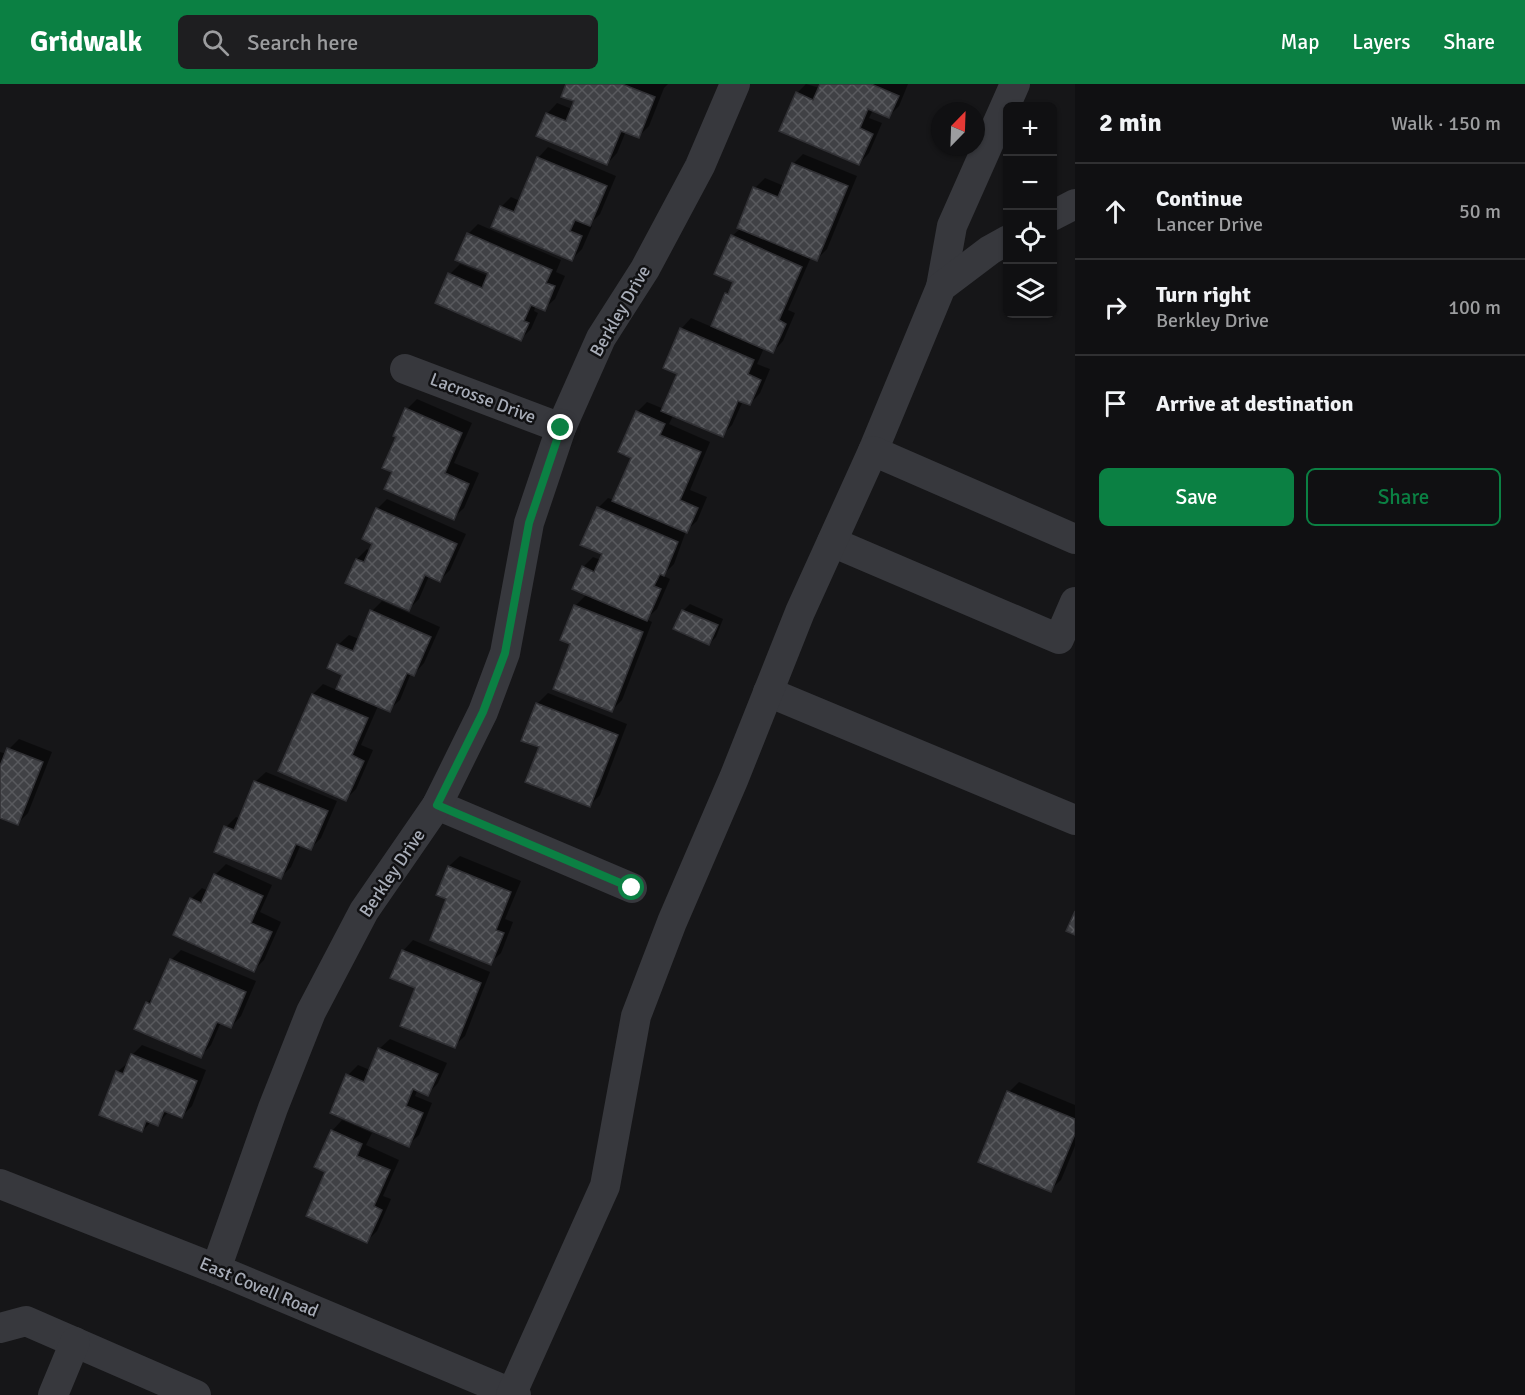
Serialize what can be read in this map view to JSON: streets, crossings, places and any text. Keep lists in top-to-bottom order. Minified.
{"streets":{"street":["Berkley Drive","Lacrosse Drive","East Covell Road"]},"crossings":[["Berkley Drive","Lacrosse Drive"],["Berkley Drive","East Covell Road"]],"north":"top right","page":{"header":"Gridwalk","search":"Search here","nav":["Map","Layers","Share"],"heading":["2 min","Walk · 150 m"],"map_buttons":["+","−"],"list":[["Continue","Lancer Drive","50 m"],["Turn right","Berkley Drive","100 m"],"Arrive at destination"],"buttons":["Save","Share"]}}
